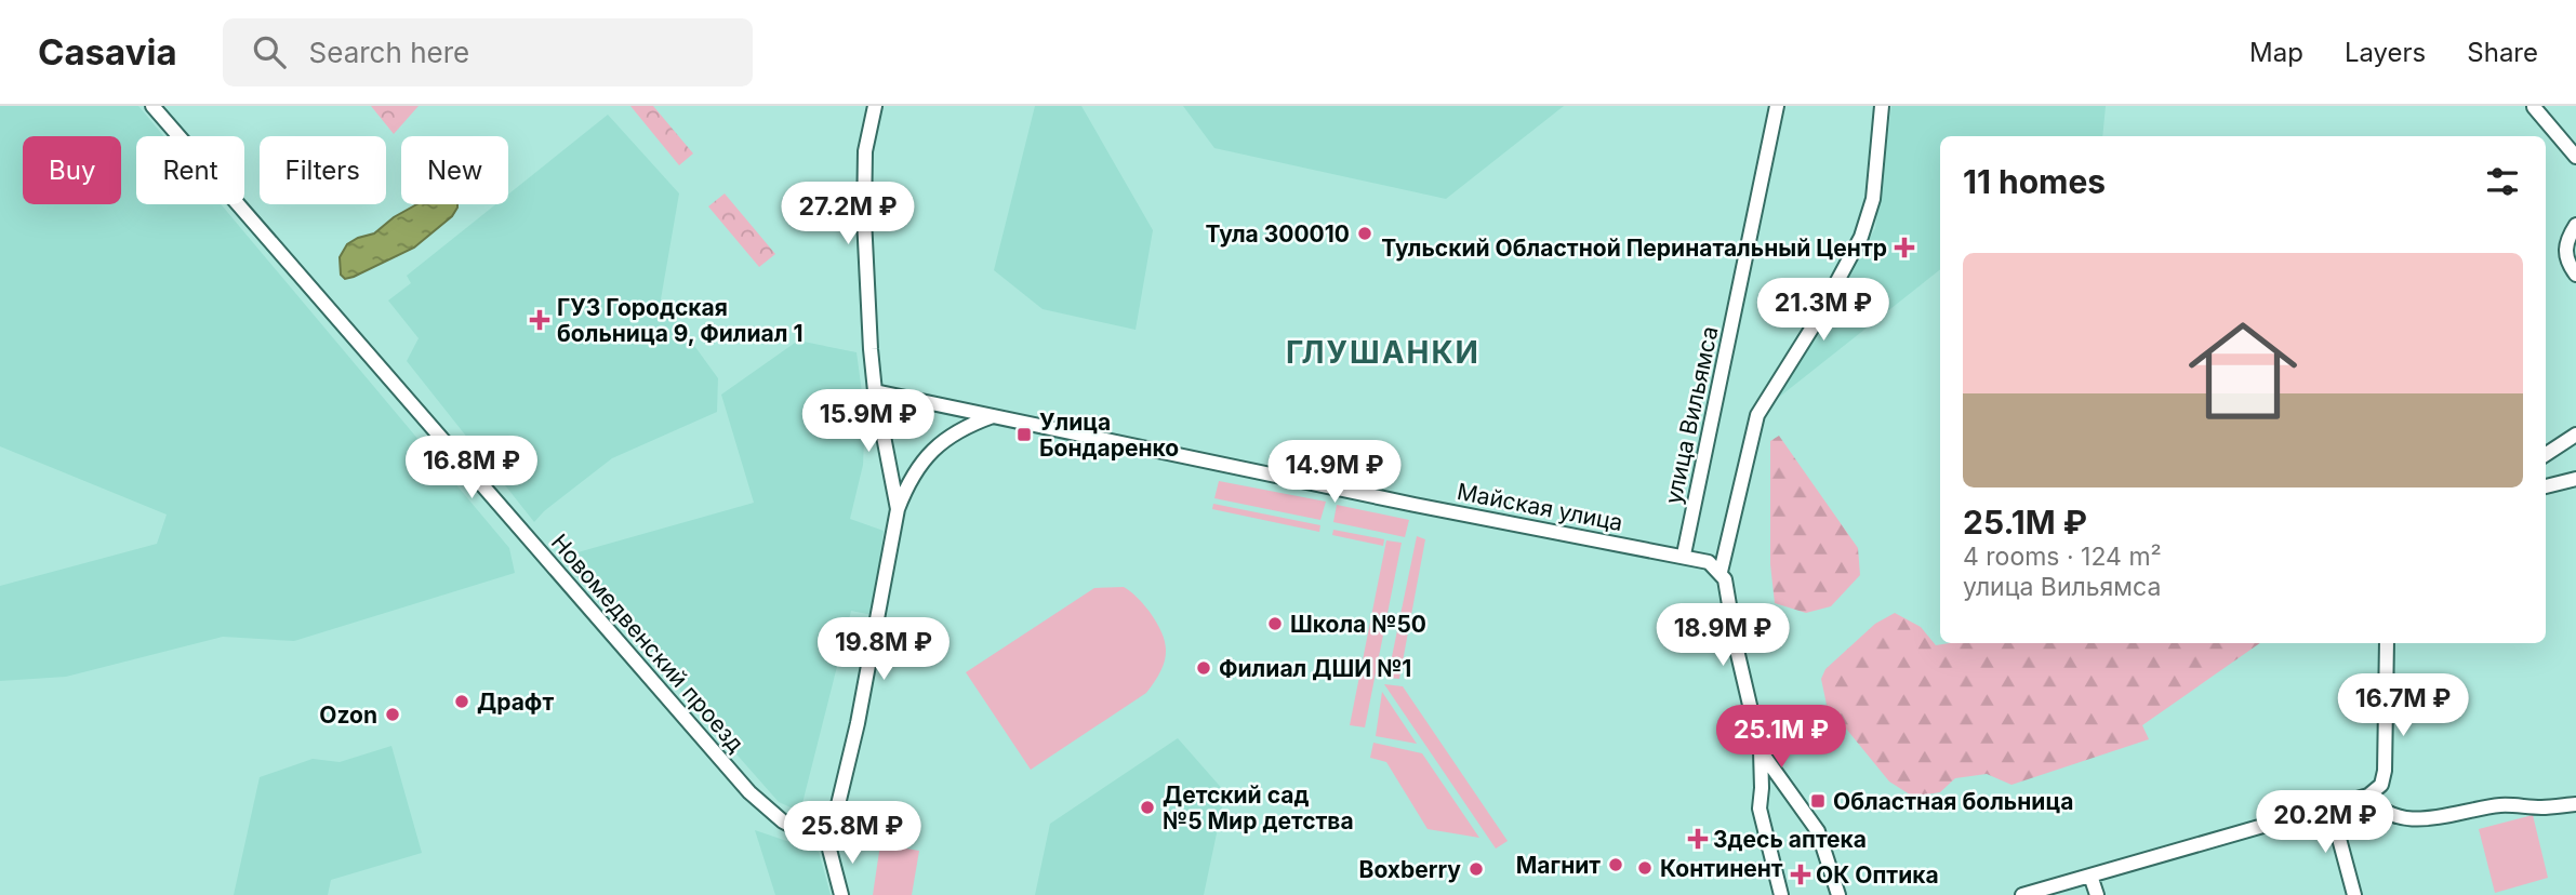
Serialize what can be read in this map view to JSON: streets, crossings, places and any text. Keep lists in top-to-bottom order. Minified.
{"streets":{"street":["улица Вильямса","Майская улица","Новомедвенский проезд"]},"crossings":[["улица Вильямса","Майская улица"]],"districts":["ГЛУШАНКИ"],"places":{"other":["Тула 300010","Школа №50","Филиал ДШИ №1","Драфт","Ozon","Детский сад №5 Мир детства","Магнит","Континент","Boxberry"],"health":["Тульский Областной Перинатальный Центр","ГУЗ Городская больница 9, Филиал 1","Здесь аптека","ОК Оптика"],"transit":["Улица Бондаренко","Областная больница"]},"page":{"header":"Casavia","search":"Search here","nav":["Map","Layers","Share"],"chip":["Buy","Rent","Filters","New"],"heading":"11 homes","price":["27.2M ₽","21.3M ₽","15.9M ₽","16.8M ₽","14.9M ₽","18.9M ₽","19.8M ₽","16.7M ₽","25.1M ₽","20.2M ₽","25.8M ₽"],"list":[{"name":"25.1M ₽","note":"4 rooms · 124 m² · улица Вильямса"}]}}
